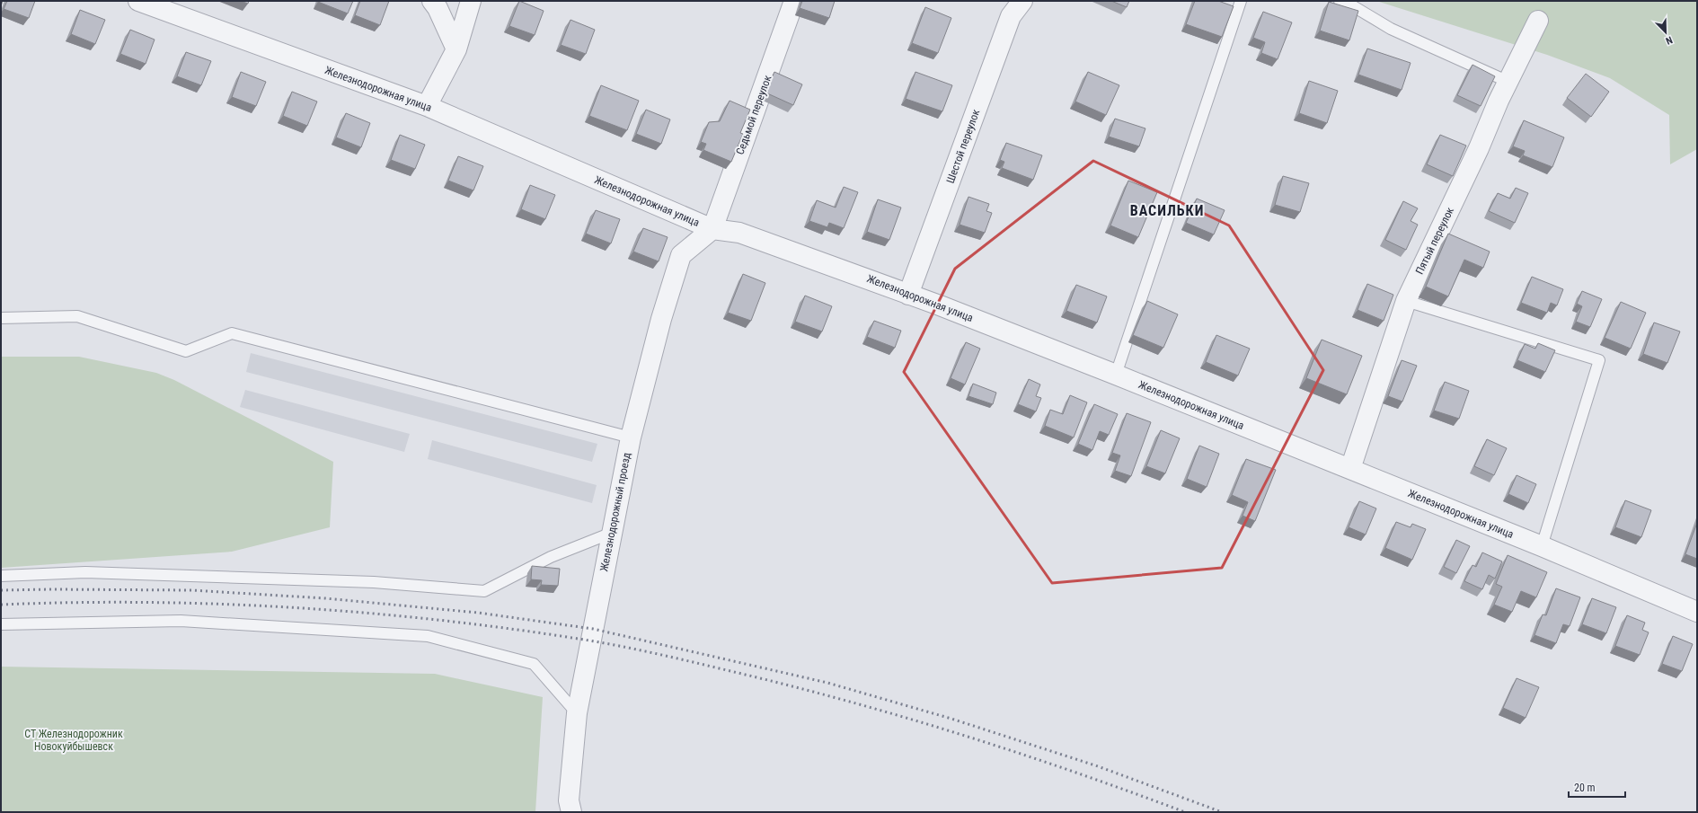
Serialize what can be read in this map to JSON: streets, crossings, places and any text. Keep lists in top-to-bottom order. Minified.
{"streets":{"street":["Железнодорожная улица","Седьмой переулок","Шестой переулок","Пятый переулок","Железнодорожный проезд"]},"crossings":[["Железнодорожная улица","Седьмой переулок"],["Железнодорожная улица","Шестой переулок"],["Железнодорожная улица","Пятый переулок"],["Железнодорожная улица","Железнодорожный проезд"],["Седьмой переулок","Железнодорожный проезд"]],"districts":["ВАСИЛЬКИ"],"parks":["СТ Железнодорожник Новокуйбышевск"],"scale_bar":"20 m","north":"bottom right"}
